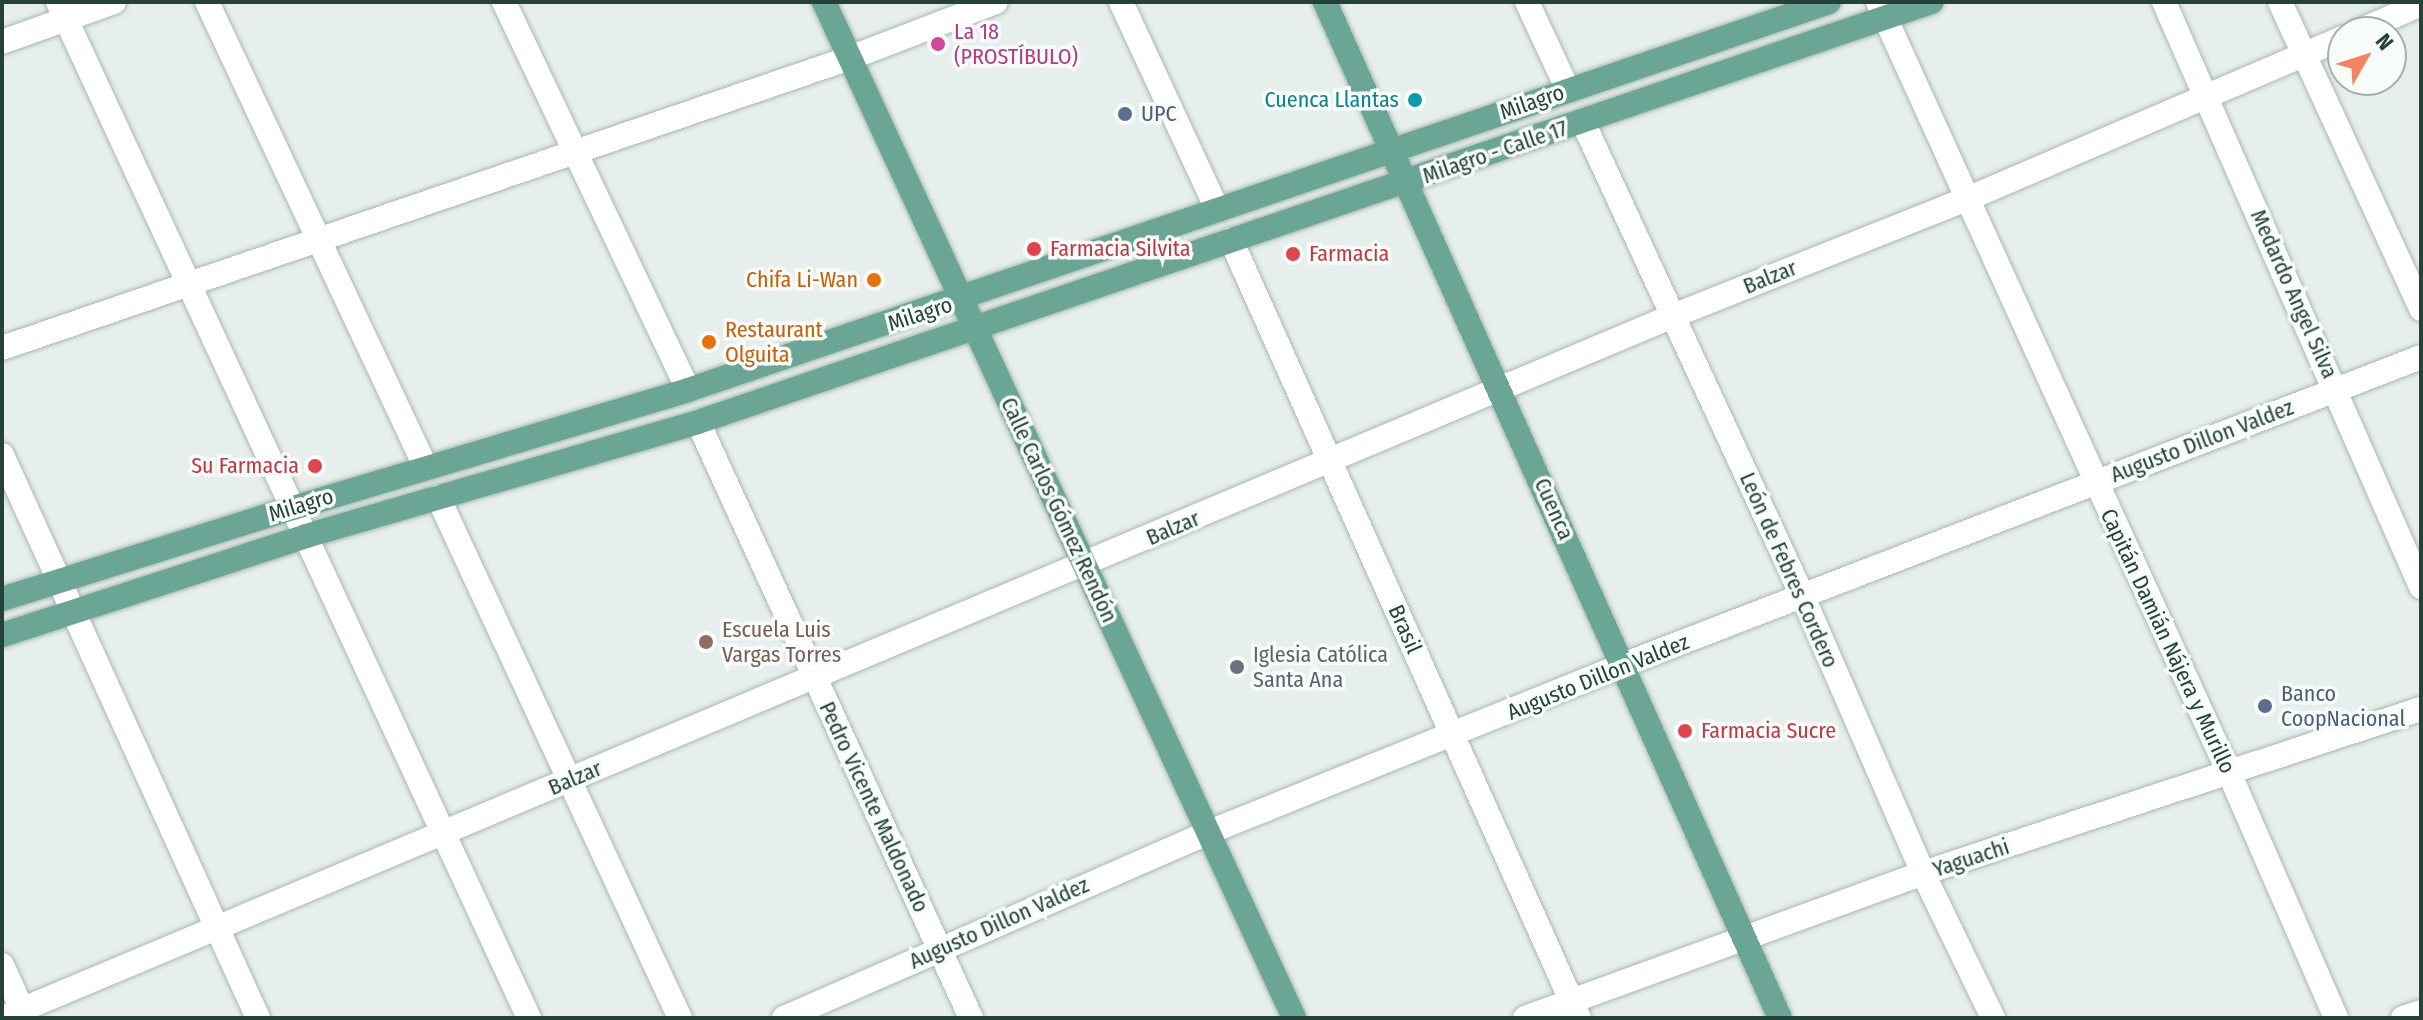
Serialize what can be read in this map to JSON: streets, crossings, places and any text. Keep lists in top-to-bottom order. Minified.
{"streets":{"main road":["Milagro","Milagro - Calle 17","Cuenca","Calle Carlos Gómez Rendón"],"street":["Balzar","Medardo Angel Silva","Augusto Dillon Valdez","León de Febres Cordero","Brasil","Capitán Damián Nájera y Murillo","Pedro Vicente Maldonado","Yaguachi"]},"crossings":[["Milagro","Milagro - Calle 17"],["Milagro","Cuenca"],["Milagro","Calle Carlos Gómez Rendón"],["Milagro","León de Febres Cordero"],["Milagro","Brasil"],["Milagro","Capitán Damián Nájera y Murillo"],["Milagro","Pedro Vicente Maldonado"],["Milagro - Calle 17","Cuenca"],["Milagro - Calle 17","León de Febres Cordero"],["Balzar","Medardo Angel Silva"],["Balzar","Cuenca"],["Balzar","Calle Carlos Gómez Rendón"],["Balzar","León de Febres Cordero"],["Balzar","Brasil"],["Balzar","Capitán Damián Nájera y Murillo"],["Balzar","Pedro Vicente Maldonado"],["Medardo Angel Silva","Augusto Dillon Valdez"],["Augusto Dillon Valdez","Cuenca"],["Augusto Dillon Valdez","Calle Carlos Gómez Rendón"],["Augusto Dillon Valdez","León de Febres Cordero"],["Augusto Dillon Valdez","Brasil"],["Augusto Dillon Valdez","Capitán Damián Nájera y Murillo"],["Augusto Dillon Valdez","Pedro Vicente Maldonado"],["Cuenca","Yaguachi"],["León de Febres Cordero","Yaguachi"],["Brasil","Yaguachi"],["Capitán Damián Nájera y Murillo","Yaguachi"]],"places":["La 18 (PROSTÍBULO)","Cuenca Llantas","UPC","Farmacia Silvita","Farmacia","Chifa Li-Wan","Restaurant Olguita","Su Farmacia","Escuela Luis Vargas Torres","Iglesia Católica Santa Ana","Banco CoopNacional","Farmacia Sucre"],"north":"top right"}
